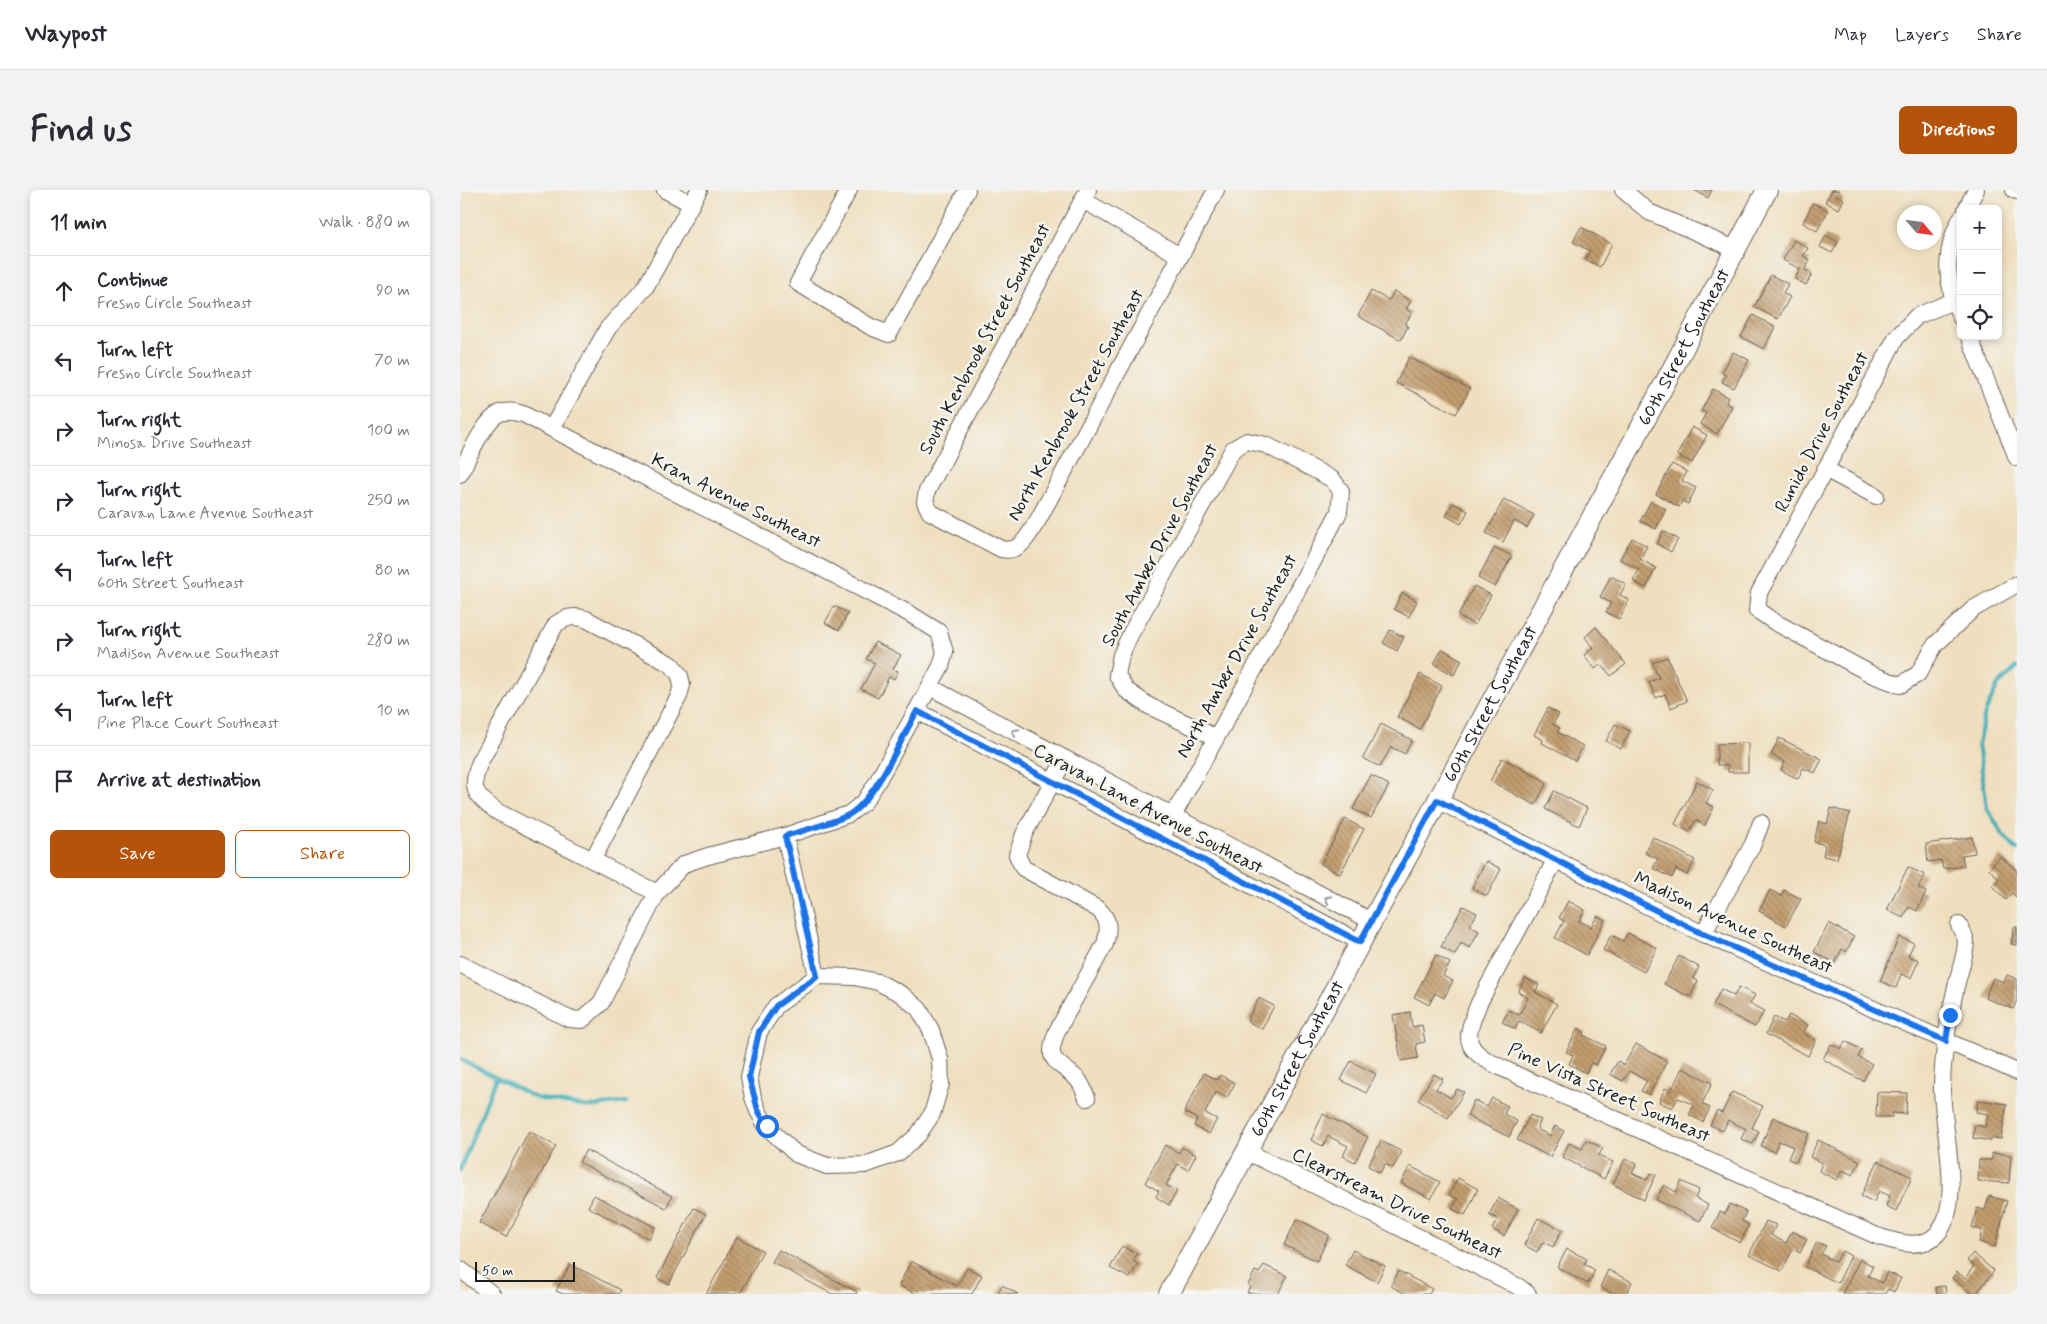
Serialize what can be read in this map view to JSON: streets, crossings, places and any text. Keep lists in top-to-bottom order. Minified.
{"streets":{"main road":["60th Street Southeast"],"street":["South Kenbrook Street Southeast","North Kenbrook Street Southeast","Runido Drive Southeast","Kran Avenue Southeast","South Amber Drive Southeast","North Amber Drive Southeast","Caravan Lane Avenue Southeast","Madison Avenue Southeast","Pine Vista Street Southeast","Clearstream Drive Southeast"]},"crossings":[["South Kenbrook Street Southeast","North Kenbrook Street Southeast"],["60th Street Southeast","Caravan Lane Avenue Southeast"],["60th Street Southeast","Madison Avenue Southeast"],["60th Street Southeast","Clearstream Drive Southeast"],["Kran Avenue Southeast","Caravan Lane Avenue Southeast"],["South Amber Drive Southeast","North Amber Drive Southeast"],["North Amber Drive Southeast","Caravan Lane Avenue Southeast"],["Madison Avenue Southeast","Pine Vista Street Southeast"]],"scale_bar":"50 m","north":"bottom right","page":{"header":"Waypost","nav":["Map","Layers","Share"],"buttons":["Directions",["Save","Share"]],"title":"Find us","heading":["11 min","Walk · 880 m"],"map_buttons":["+","−"],"list":[["Continue","Fresno Circle Southeast","90 m"],["Turn left","Fresno Circle Southeast","70 m"],["Turn right","Minosa Drive Southeast","100 m"],["Turn right","Caravan Lane Avenue Southeast","250 m"],["Turn left","60th Street Southeast","80 m"],["Turn right","Madison Avenue Southeast","280 m"],["Turn left","Pine Place Court Southeast","10 m"],"Arrive at destination"],"scale":"50 m"}}
